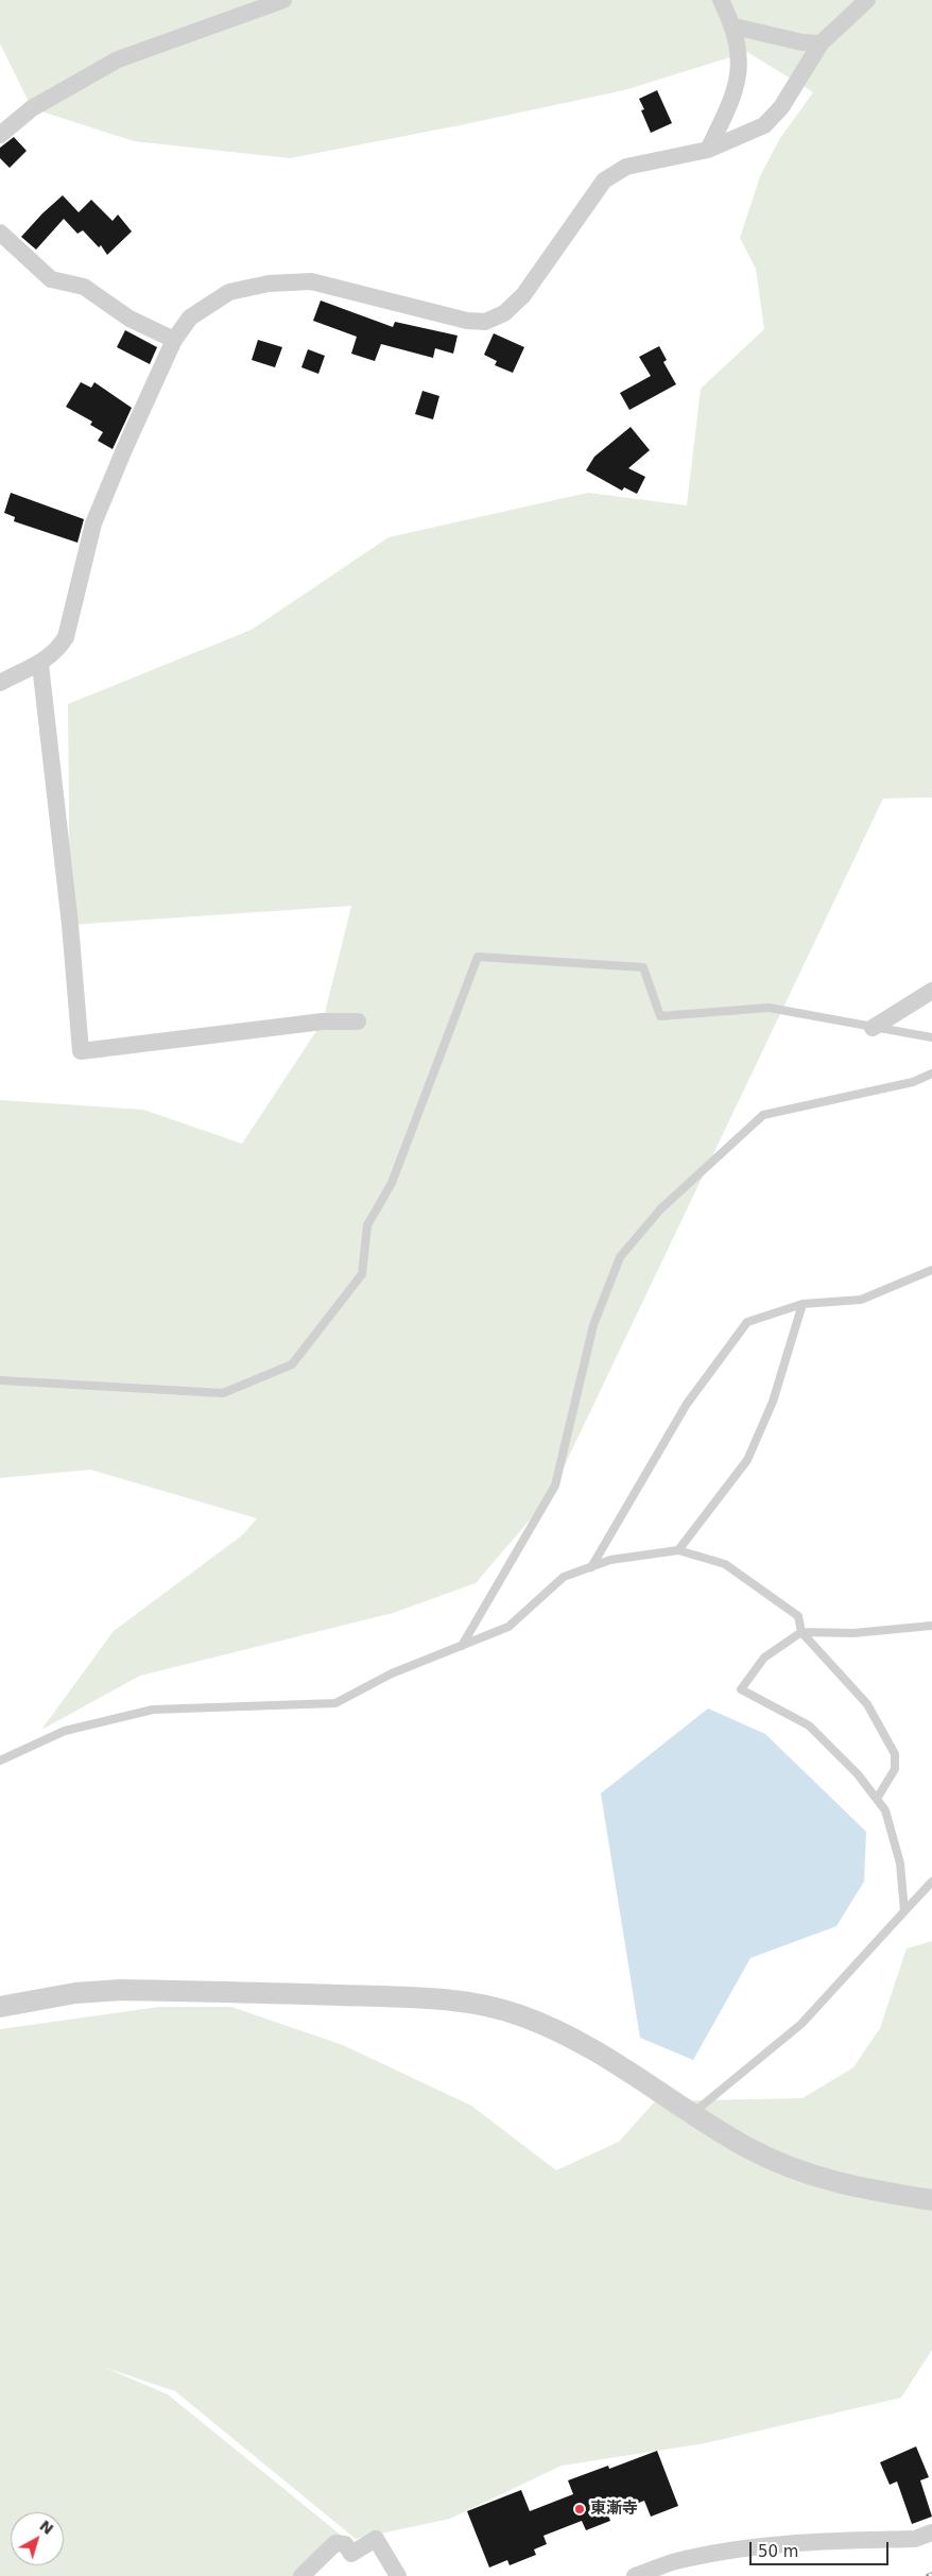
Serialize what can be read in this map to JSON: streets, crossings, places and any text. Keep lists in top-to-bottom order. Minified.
{"places":["東漸寺"],"scale_bar":"50 m","north":"top right"}
